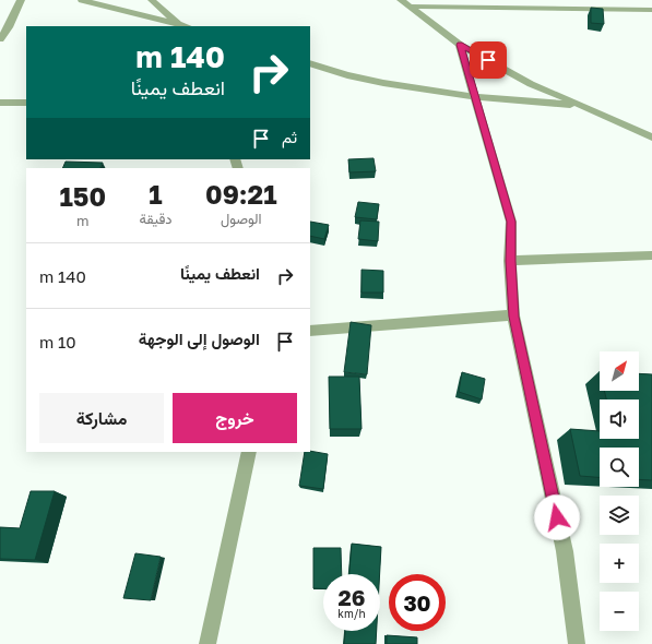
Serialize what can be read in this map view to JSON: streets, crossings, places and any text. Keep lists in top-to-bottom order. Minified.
{"north":"top right","page":{"turn":["140 m","انعطف يمينًا"],"then":"ثم","eta":["09:21","الوصول","1","دقيقة","150","m"],"list":[{"name":"انعطف يمينًا","value":"140 m"},{"name":"الوصول إلى الوجهة","value":"10 m"}],"map_buttons":["+","−"],"buttons":["خروج","مشاركة"],"speed":"26 km/h","limit":"30"}}
